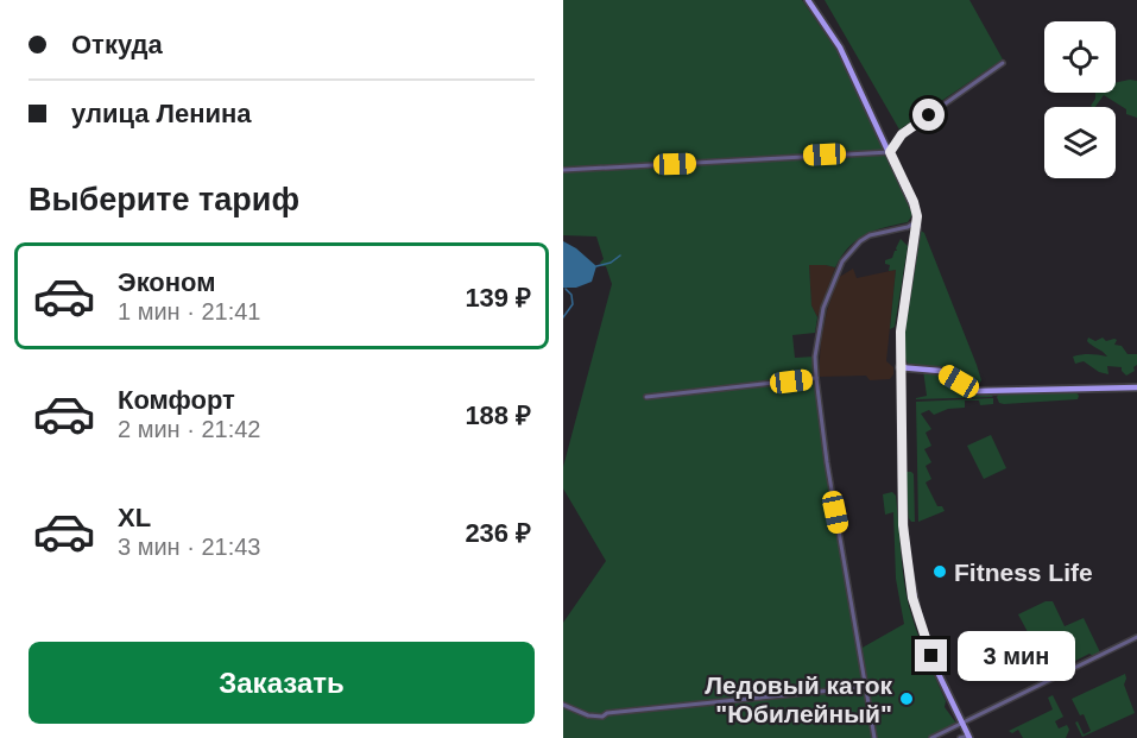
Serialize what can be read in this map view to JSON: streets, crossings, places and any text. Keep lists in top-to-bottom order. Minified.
{"places":["Fitness Life","Ледовый каток \"Юбилейный\""],"page":{"banner":["Откуда","улица Ленина"],"heading":"Выберите тариф","list":[{"name":"Эконом","note":"1 мин · 21:41","value":"139 ₽"},{"name":"Комфорт","note":"2 мин · 21:42","value":"188 ₽"},{"name":"XL","note":"3 мин · 21:43","value":"236 ₽"}],"buttons":"Заказать","bubble":"3 мин"}}
